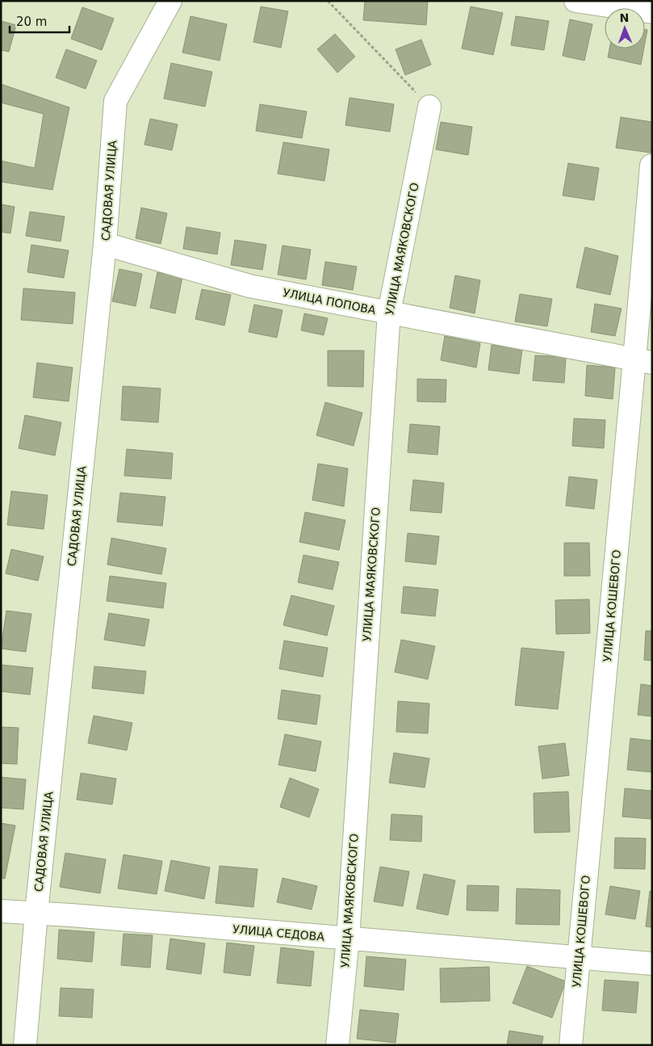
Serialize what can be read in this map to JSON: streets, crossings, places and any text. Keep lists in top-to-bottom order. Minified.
{"streets":{"street":["САДОВАЯ УЛИЦА","УЛИЦА МАЯКОВСКОГО","УЛИЦА ПОПОВА","УЛИЦА КОШЕВОГО","УЛИЦА СЕДОВА"]},"crossings":[["САДОВАЯ УЛИЦА","УЛИЦА ПОПОВА"],["САДОВАЯ УЛИЦА","УЛИЦА СЕДОВА"],["УЛИЦА МАЯКОВСКОГО","УЛИЦА ПОПОВА"],["УЛИЦА МАЯКОВСКОГО","УЛИЦА СЕДОВА"],["УЛИЦА ПОПОВА","УЛИЦА КОШЕВОГО"],["УЛИЦА КОШЕВОГО","УЛИЦА СЕДОВА"]],"scale_bar":"20 m","north":"top"}
